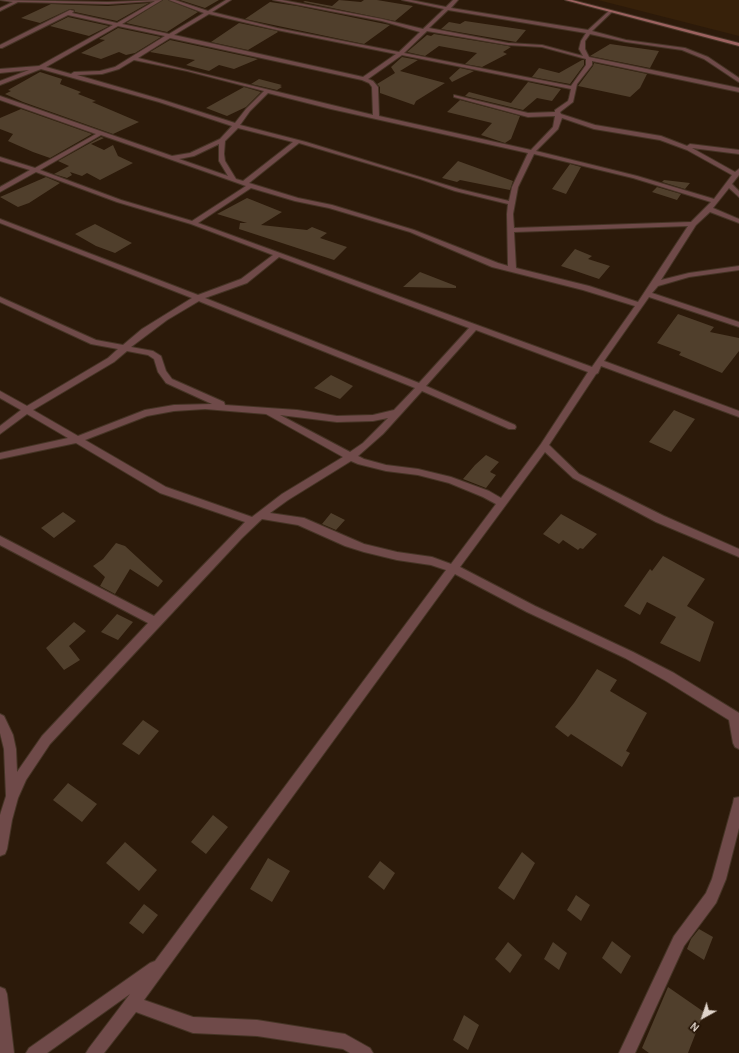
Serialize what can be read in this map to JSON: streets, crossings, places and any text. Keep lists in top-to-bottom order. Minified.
{"north":"bottom left"}
